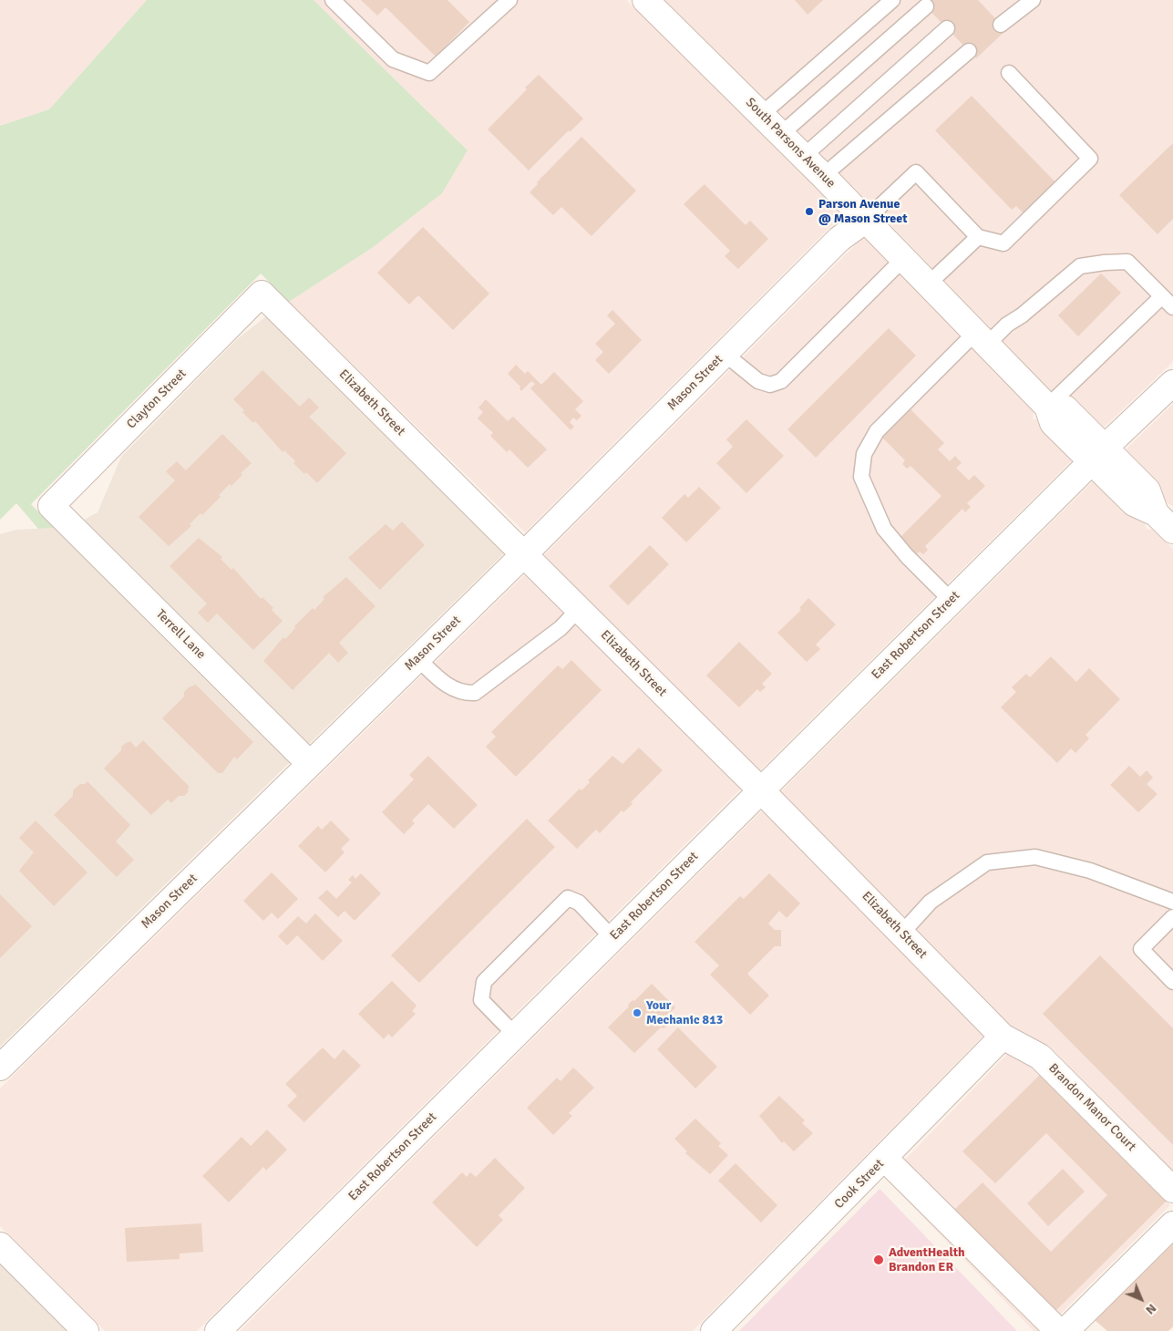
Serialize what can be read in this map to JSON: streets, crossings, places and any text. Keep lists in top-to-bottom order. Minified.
{"streets":{"street":["South Parsons Avenue","Mason Street","Clayton Street","Elizabeth Street","Terrell Lane","East Robertson Street","Brandon Manor Court","Cook Street"]},"crossings":[["South Parsons Avenue","Mason Street"],["South Parsons Avenue","East Robertson Street"],["Mason Street","Elizabeth Street"],["Mason Street","Terrell Lane"],["Clayton Street","Elizabeth Street"],["Clayton Street","Terrell Lane"],["Elizabeth Street","East Robertson Street"],["Elizabeth Street","Brandon Manor Court"],["Elizabeth Street","Cook Street"],["Brandon Manor Court","Cook Street"]],"places":["Parson Avenue @ Mason Street","Your Mechanic 813","AdventHealth Brandon ER"],"north":"bottom right"}
